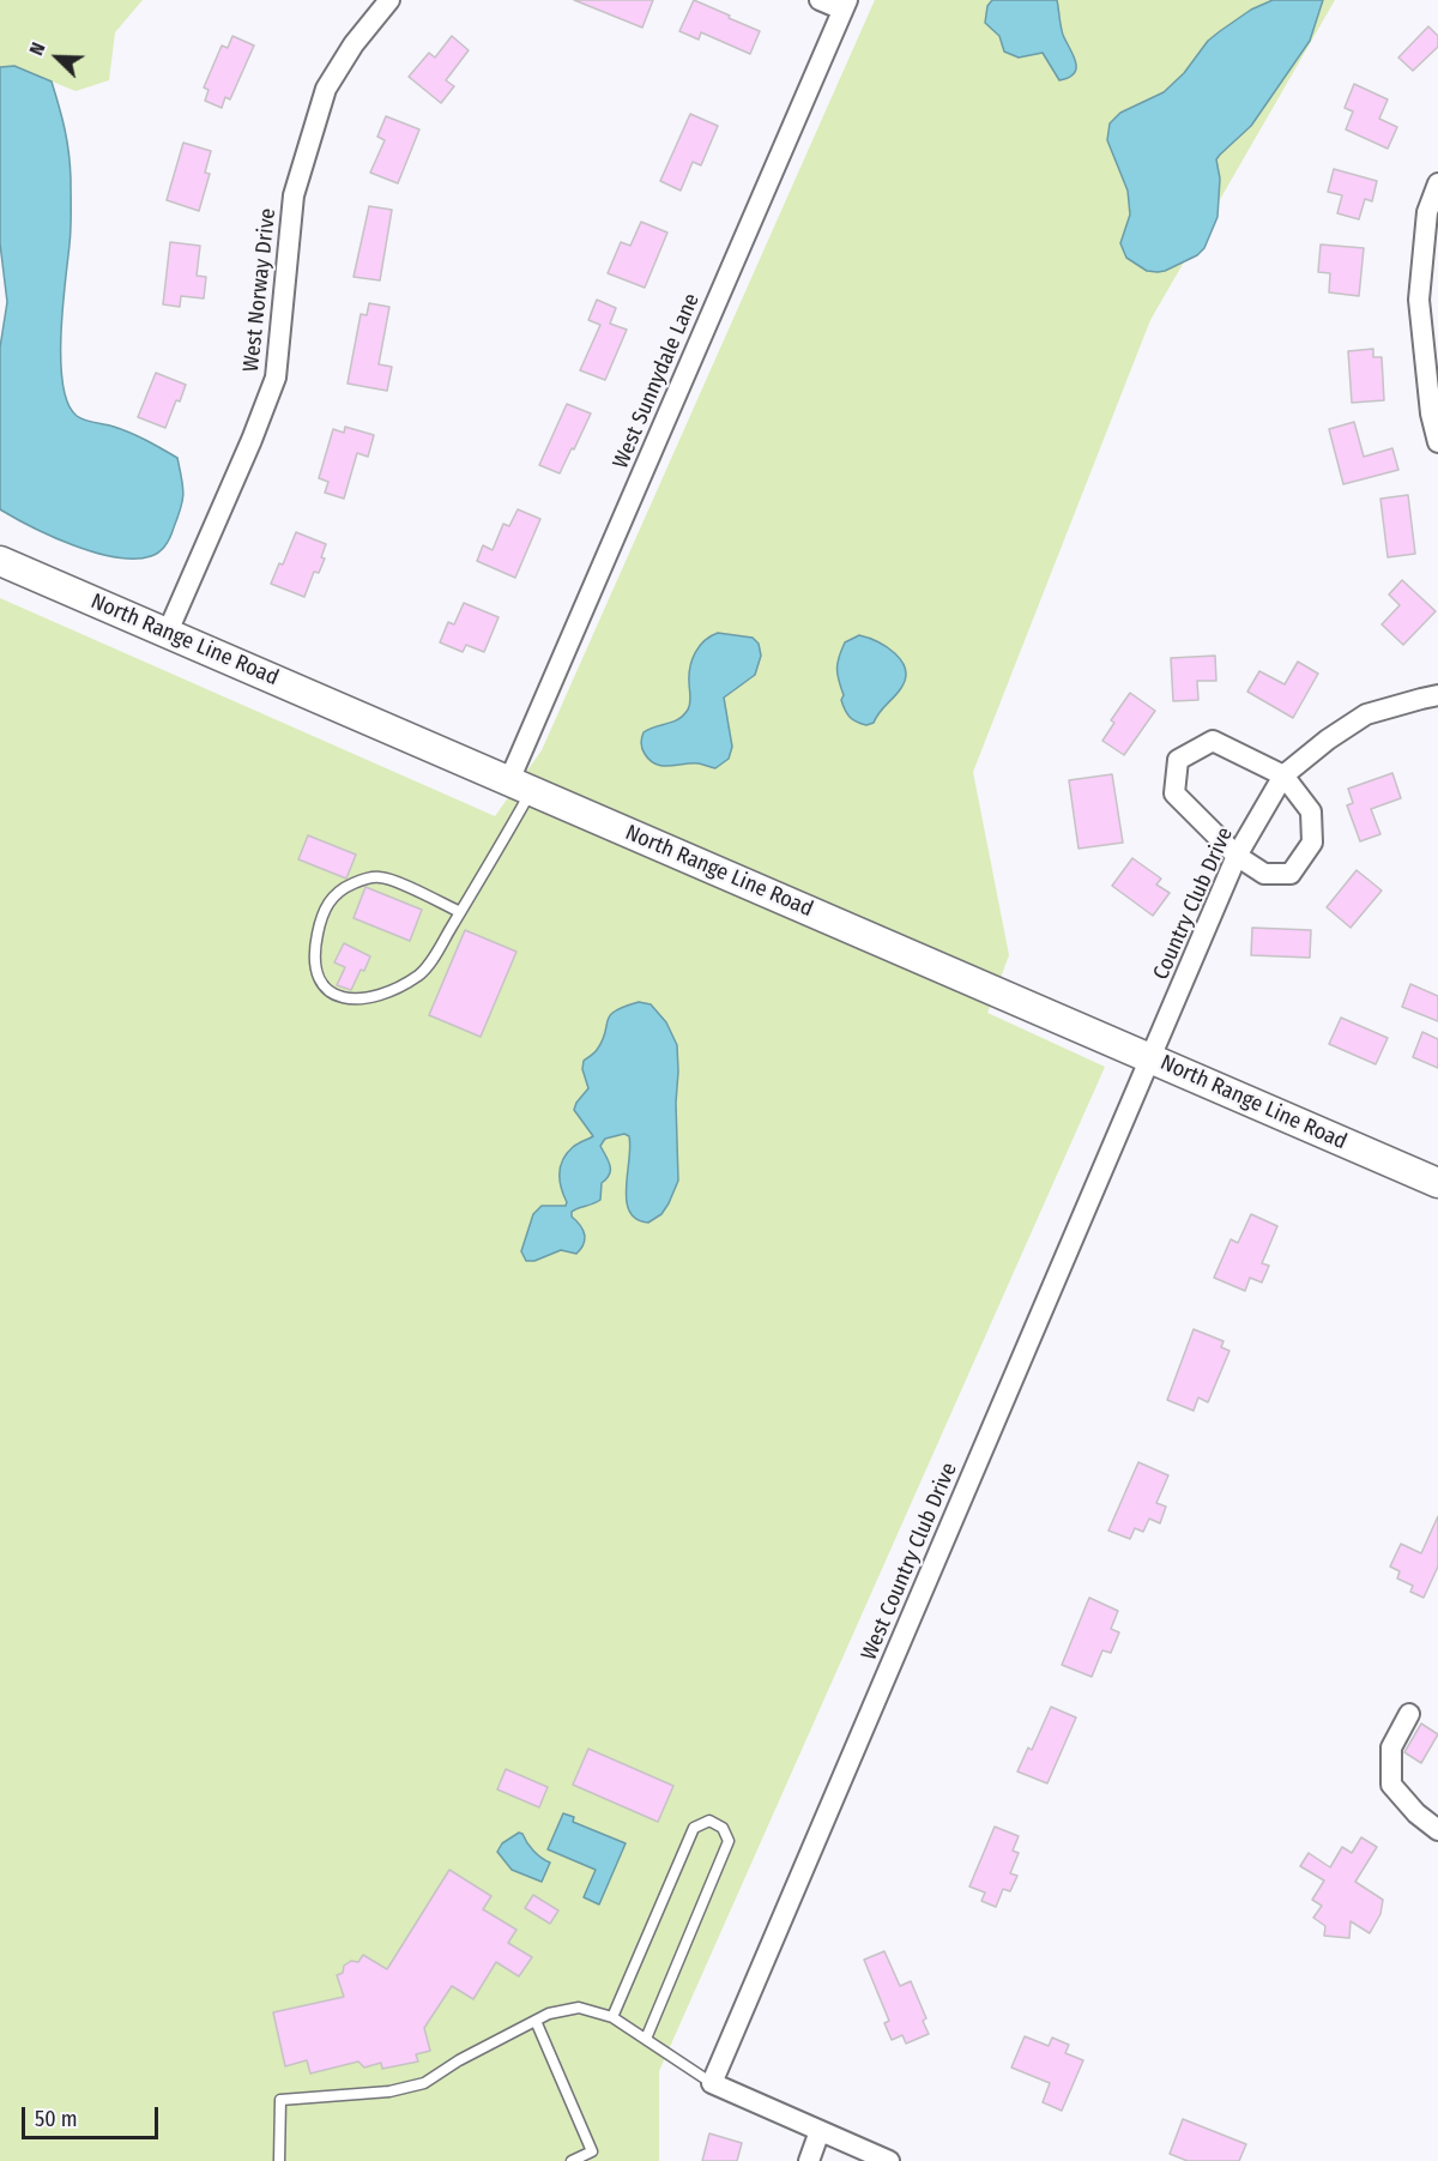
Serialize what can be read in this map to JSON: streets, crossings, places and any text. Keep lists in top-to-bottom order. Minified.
{"streets":{"street":["West Norway Drive","West Sunnydale Lane","North Range Line Road","Country Club Drive","West Country Club Drive"]},"crossings":[["West Norway Drive","North Range Line Road"],["West Sunnydale Lane","North Range Line Road"],["North Range Line Road","Country Club Drive"],["North Range Line Road","West Country Club Drive"],["Country Club Drive","West Country Club Drive"]],"scale_bar":"50 m","north":"top left"}
